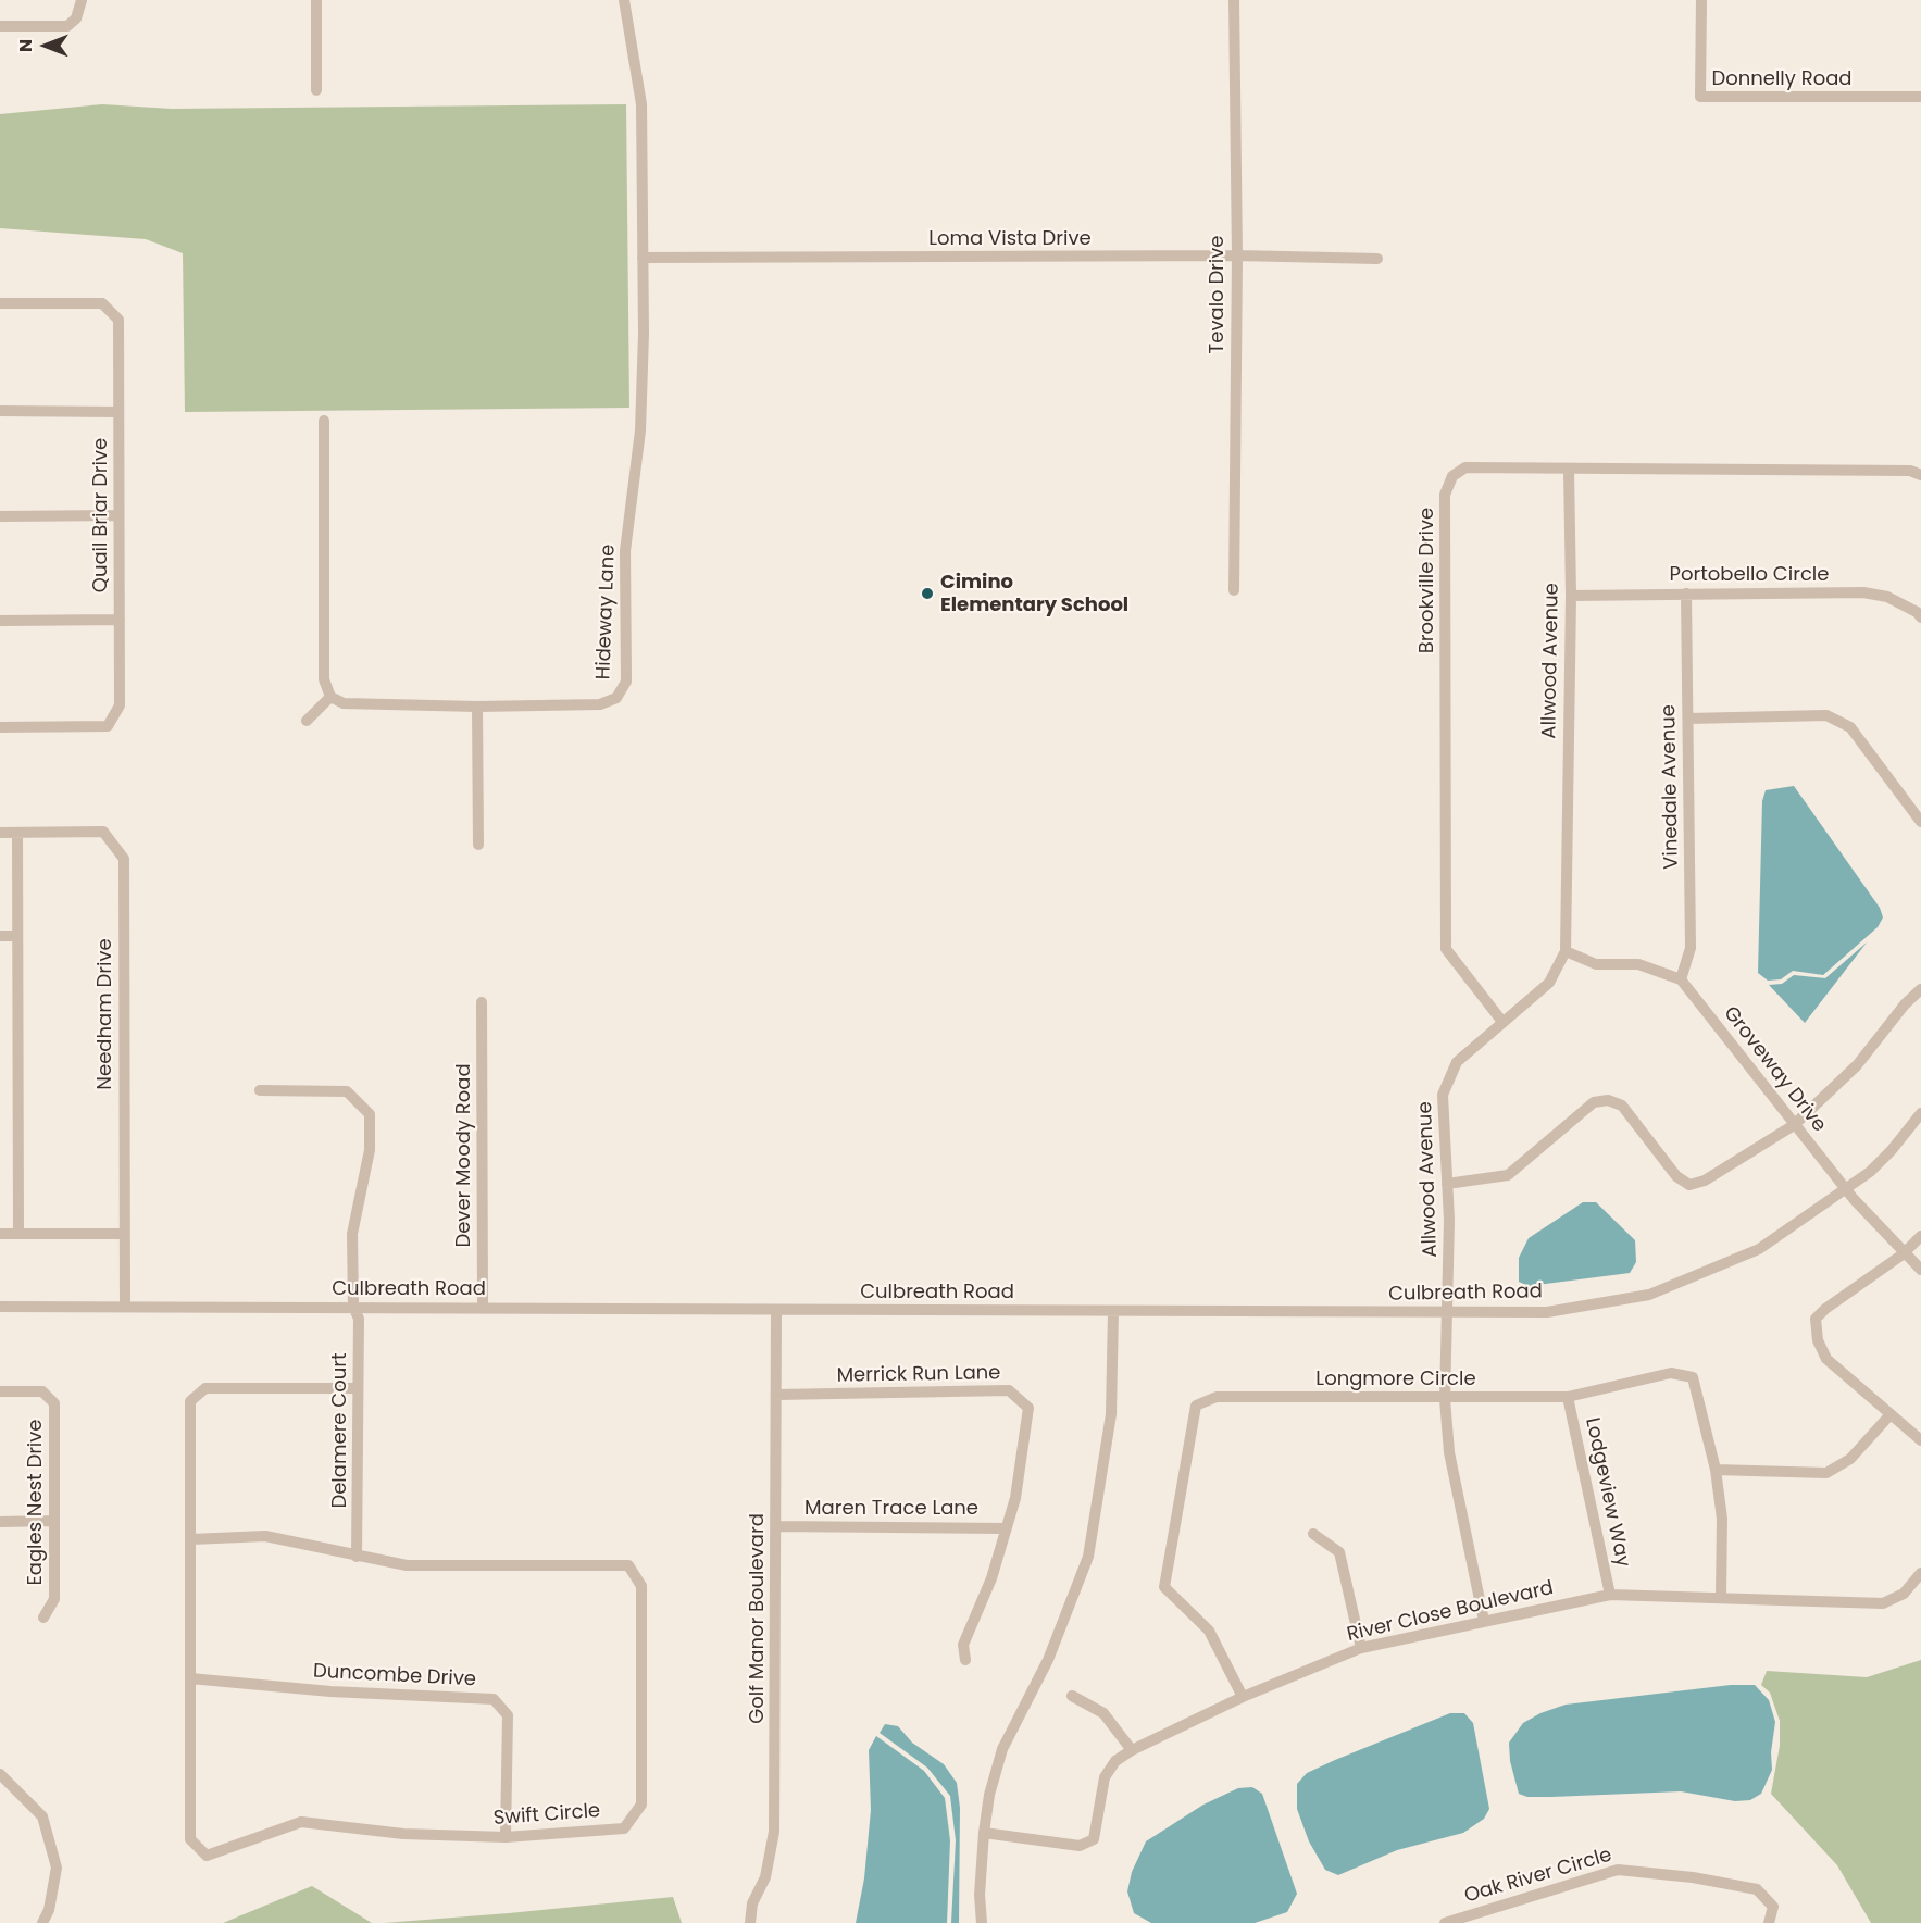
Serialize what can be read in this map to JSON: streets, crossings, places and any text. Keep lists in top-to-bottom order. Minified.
{"streets":{"street":["Donnelly Road","Loma Vista Drive","Tevalo Drive","Quail Briar Drive","Portobello Circle","Brookville Drive","Hideway Lane","Allwood Avenue","Vinedale Avenue","Needham Drive","Groveway Drive","Dever Moody Road","Culbreath Road","Merrick Run Lane","Longmore Circle","Delamere Court","Lodgeview Way","Eagles Nest Drive","Maren Trace Lane","River Close Boulevard","Golf Manor Boulevard","Duncombe Drive","Swift Circle","Oak River Circle"]},"crossings":[["Loma Vista Drive","Tevalo Drive"],["Loma Vista Drive","Hideway Lane"],["Portobello Circle","Allwood Avenue"],["Portobello Circle","Vinedale Avenue"],["Brookville Drive","Allwood Avenue"],["Allwood Avenue","Culbreath Road"],["Allwood Avenue","Longmore Circle"],["Allwood Avenue","River Close Boulevard"],["Vinedale Avenue","Groveway Drive"],["Needham Drive","Culbreath Road"],["Groveway Drive","Culbreath Road"],["Dever Moody Road","Culbreath Road"],["Culbreath Road","Delamere Court"],["Culbreath Road","Golf Manor Boulevard"],["Merrick Run Lane","Maren Trace Lane"],["Merrick Run Lane","Golf Manor Boulevard"],["Longmore Circle","Lodgeview Way"],["Longmore Circle","River Close Boulevard"],["Delamere Court","Swift Circle"],["Lodgeview Way","River Close Boulevard"],["Maren Trace Lane","Golf Manor Boulevard"],["Duncombe Drive","Swift Circle"]],"places":["Cimino Elementary School"],"north":"left"}
